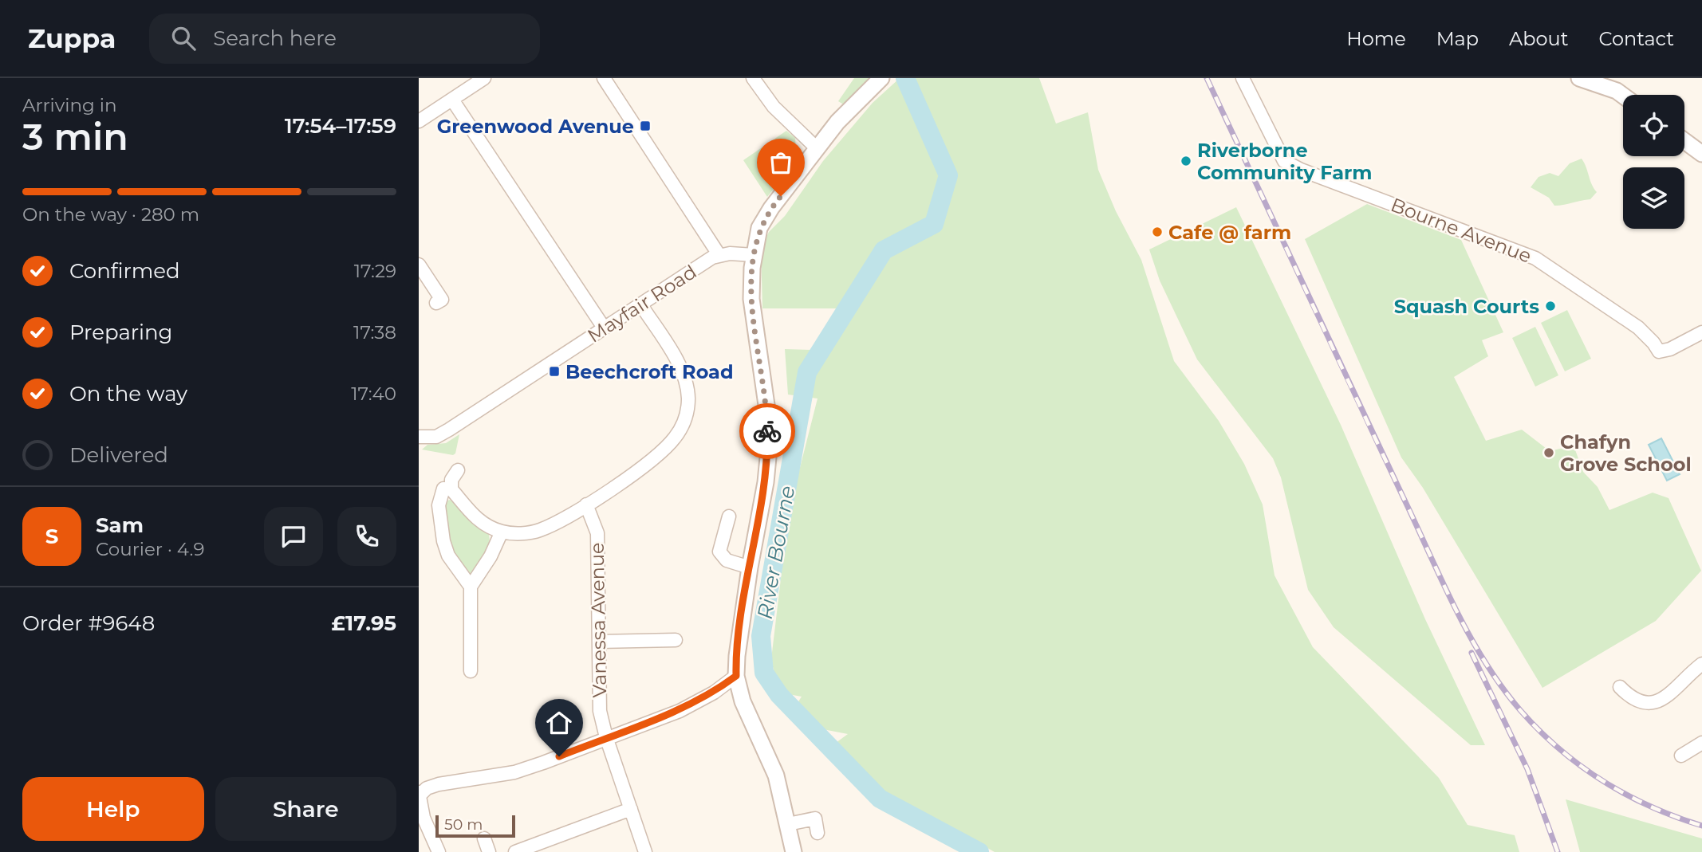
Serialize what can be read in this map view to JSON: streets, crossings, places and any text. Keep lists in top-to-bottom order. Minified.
{"streets":{"street":["Bourne Avenue","Mayfair Road","Vanessa Avenue"]},"water":["River Bourne"],"places":{"transit":["Greenwood Avenue","Beechcroft Road"],"other":["Riverborne Community Farm","Cafe @ farm","Squash Courts","Chafyn Grove School"]},"scale_bar":"50 m","page":{"header":"Zuppa","search":"Search here","nav":["Home","Map","About","Contact"],"heading":["3 min","Arriving in","17:54–17:59"],"panel":["Sam","Courier · 4.9","Order #9648","£17.95"],"bar":"On the way · 280 m","list":[["Confirmed","17:29"],["Preparing","17:38"],["On the way","17:40"],"Delivered"],"round":"S","buttons":["Help","Share"],"scale":"50 m"}}
